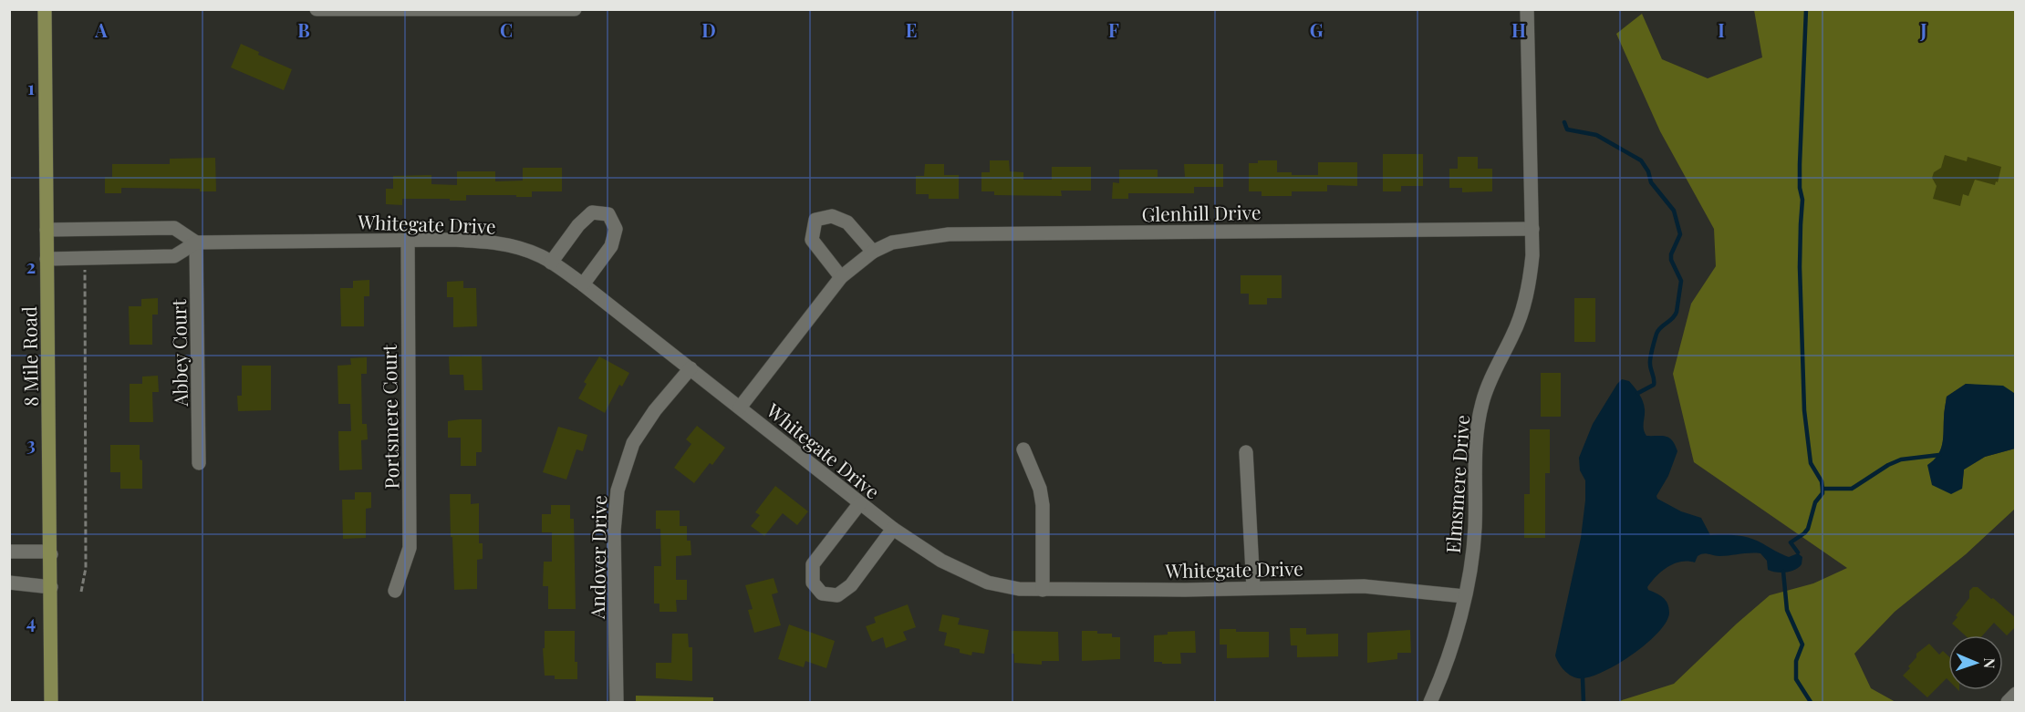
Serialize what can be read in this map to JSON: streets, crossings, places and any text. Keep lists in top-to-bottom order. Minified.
{"streets":{"main road":["8 Mile Road"],"street":["Glenhill Drive","Whitegate Drive","Abbey Court","Portsmere Court","Elmsmere Drive","Andover Drive"]},"crossings":[["Glenhill Drive","Whitegate Drive"],["Glenhill Drive","Elmsmere Drive"],["Whitegate Drive","Abbey Court"],["Whitegate Drive","8 Mile Road"],["Whitegate Drive","Portsmere Court"],["Whitegate Drive","Elmsmere Drive"],["Whitegate Drive","Andover Drive"]],"north":"right","grid":{"columns":["A","B","C","D","E","F","G","H","I","J"],"rows":["1","2","3","4"]}}
